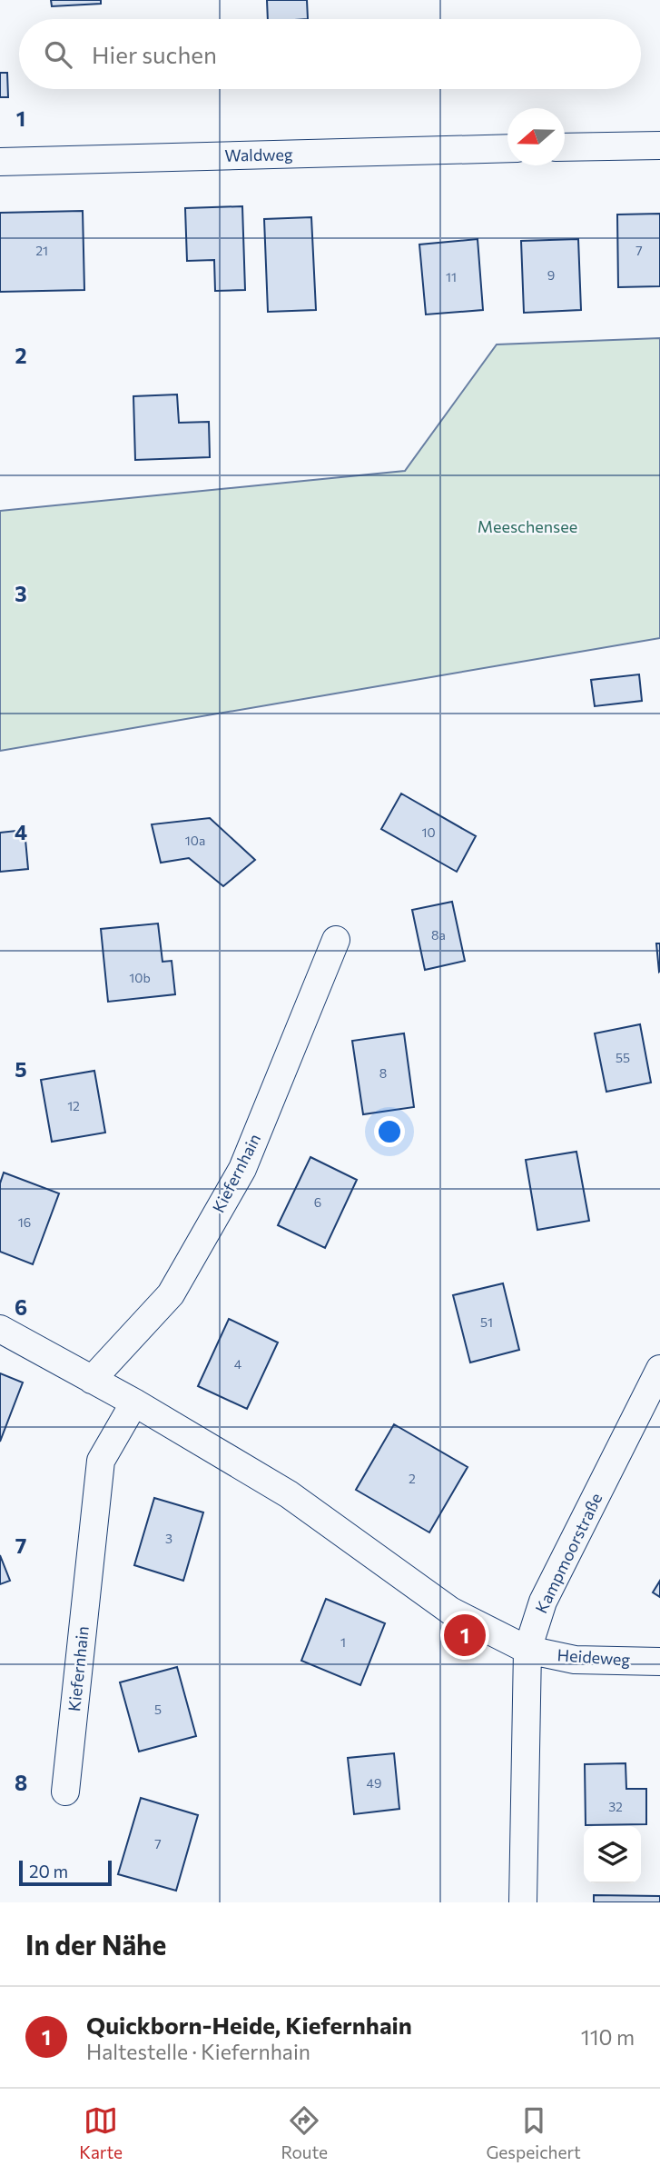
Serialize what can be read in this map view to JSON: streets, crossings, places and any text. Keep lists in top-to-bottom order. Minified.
{"streets":{"street":["Waldweg","Kiefernhain","Kampmoorstraße","Heideweg"]},"crossings":[["Kampmoorstraße","Heideweg"]],"parks":["Meeschensee"],"house_numbers":["21","7","9","11","10","10a","8a","10b","55","8","12","6","16","51","4","2","3","1","5","49","32","7"],"scale_bar":"20 m","north":"left","page":{"search":"Hier suchen","pins":"1","scale":"20 m","heading":"In der Nähe","list":[{"mark":"1","name":"Quickborn-Heide, Kiefernhain","note":"Haltestelle · Kiefernhain","value":"110 m"}],"nav":["Karte","Route","Gespeichert"]},"grid":{"rows":["1","2","3","4","5","6","7","8"]}}
